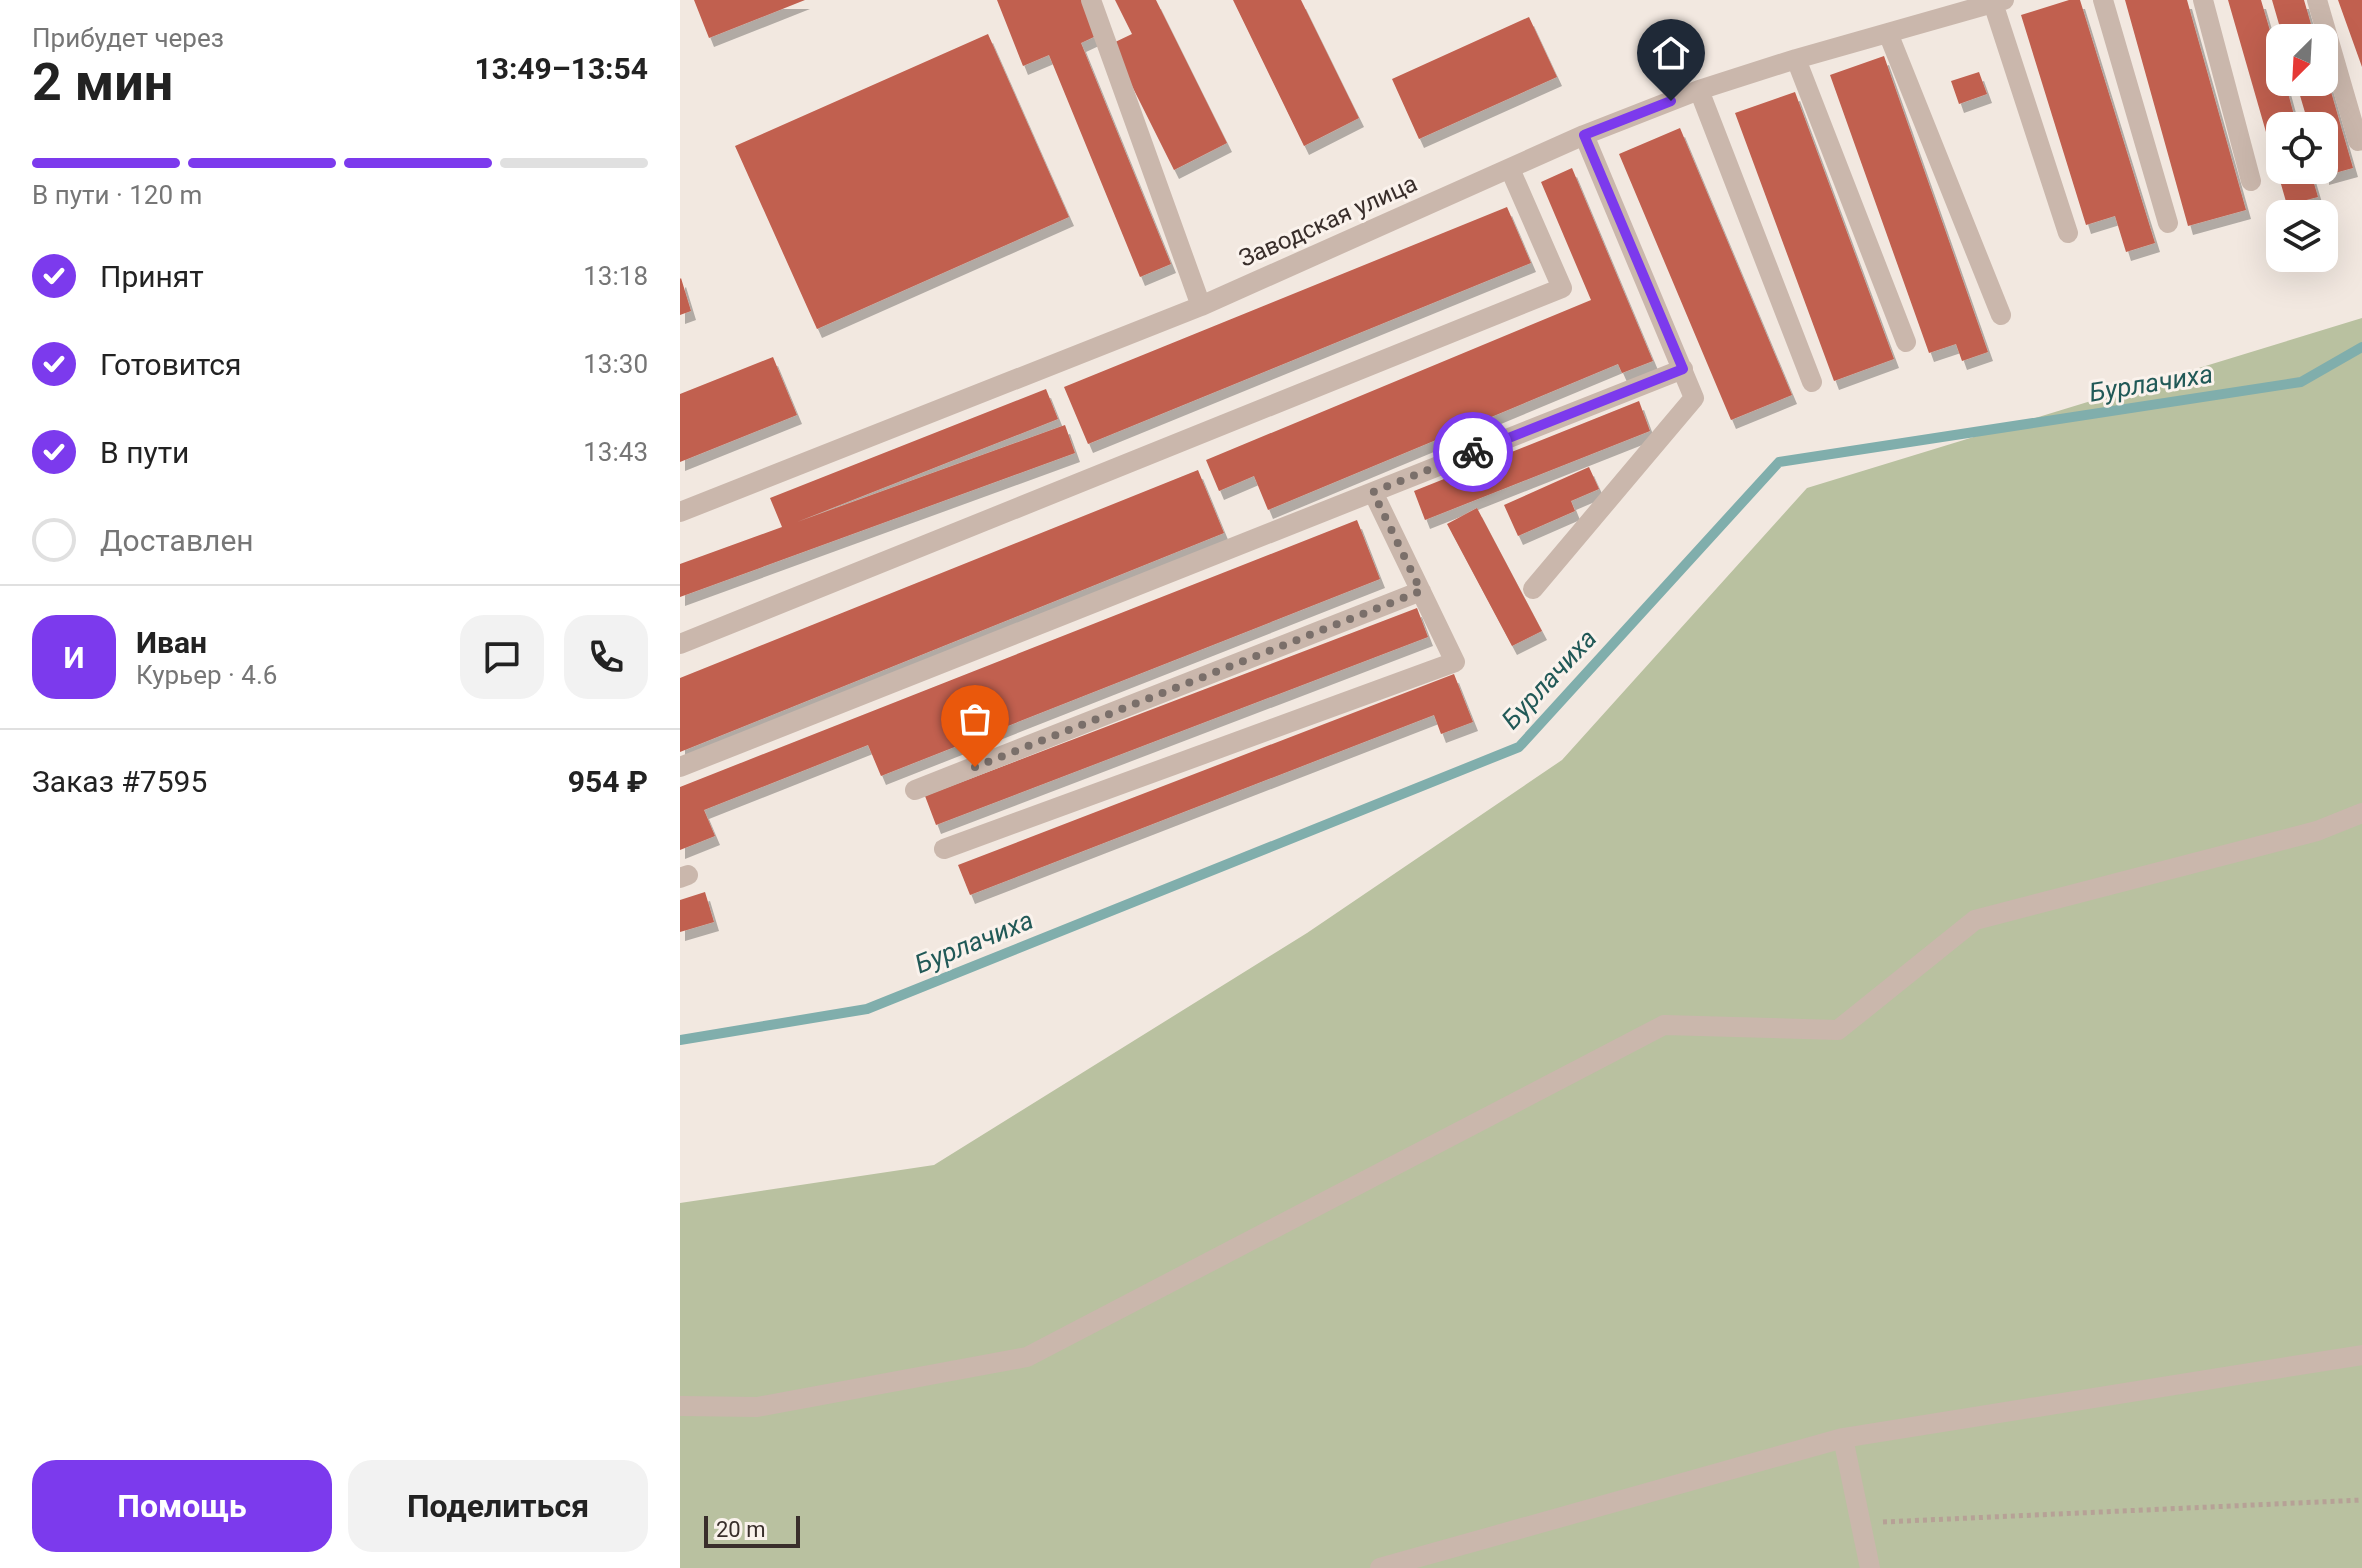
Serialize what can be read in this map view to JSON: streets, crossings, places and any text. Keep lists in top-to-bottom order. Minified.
{"streets":{"street":["Заводская улица"]},"water":["Бурлачиха"],"scale_bar":"20 m","north":"bottom left","page":{"heading":["2 мин","Прибудет через","13:49–13:54"],"panel":["Иван","Курьер · 4.6","Заказ #7595","954 ₽"],"bar":"В пути · 120 m","list":[["Принят","13:18"],["Готовится","13:30"],["В пути","13:43"],"Доставлен"],"round":"И","buttons":["Помощь","Поделиться"],"scale":"20 m"}}
